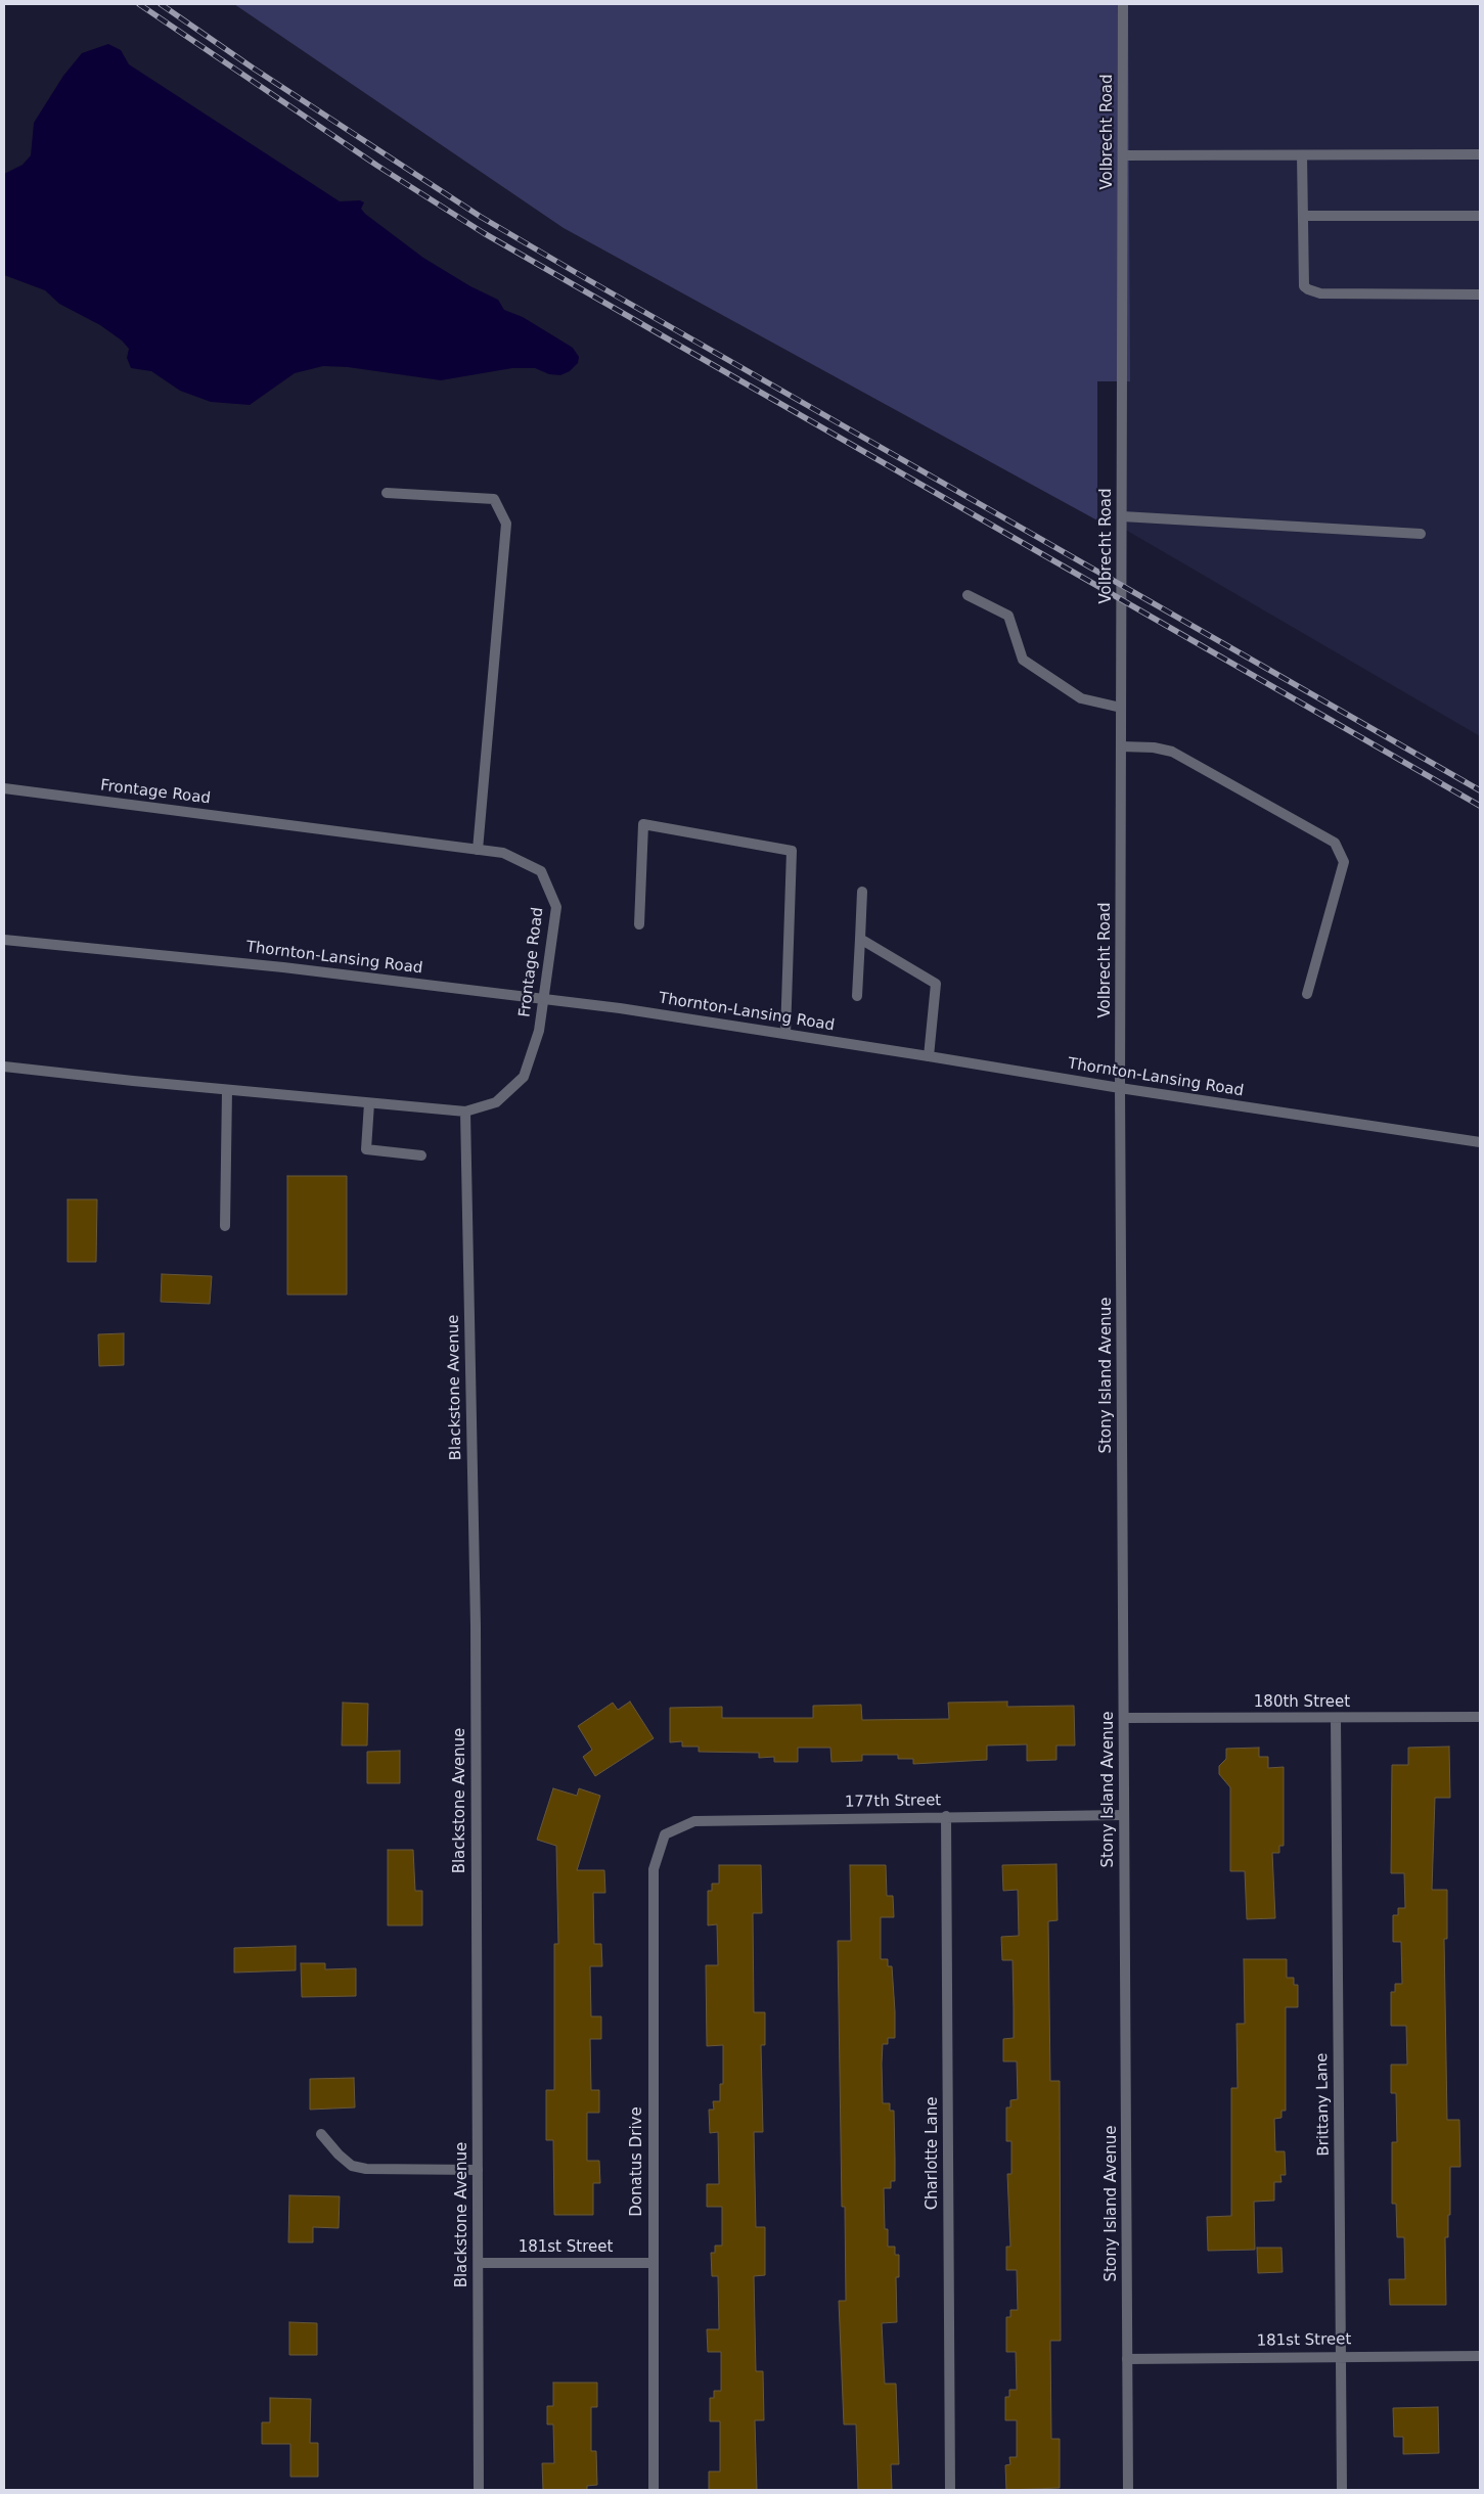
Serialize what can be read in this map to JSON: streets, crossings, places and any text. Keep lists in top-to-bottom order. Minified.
{"streets":{"street":["Volbrecht Road","Frontage Road","Thornton-Lansing Road","Stony Island Avenue","Blackstone Avenue","180th Street","177th Street","Brittany Lane","Charlotte Lane","Donatus Drive","181st Street"]},"crossings":[["Volbrecht Road","Thornton-Lansing Road"],["Volbrecht Road","Stony Island Avenue"],["Frontage Road","Thornton-Lansing Road"],["Frontage Road","Blackstone Avenue"],["Thornton-Lansing Road","Stony Island Avenue"],["Stony Island Avenue","180th Street"],["Stony Island Avenue","177th Street"],["Stony Island Avenue","181st Street"],["Blackstone Avenue","181st Street"],["180th Street","Brittany Lane"],["177th Street","Charlotte Lane"],["177th Street","Donatus Drive"],["Brittany Lane","181st Street"],["Donatus Drive","181st Street"]]}
